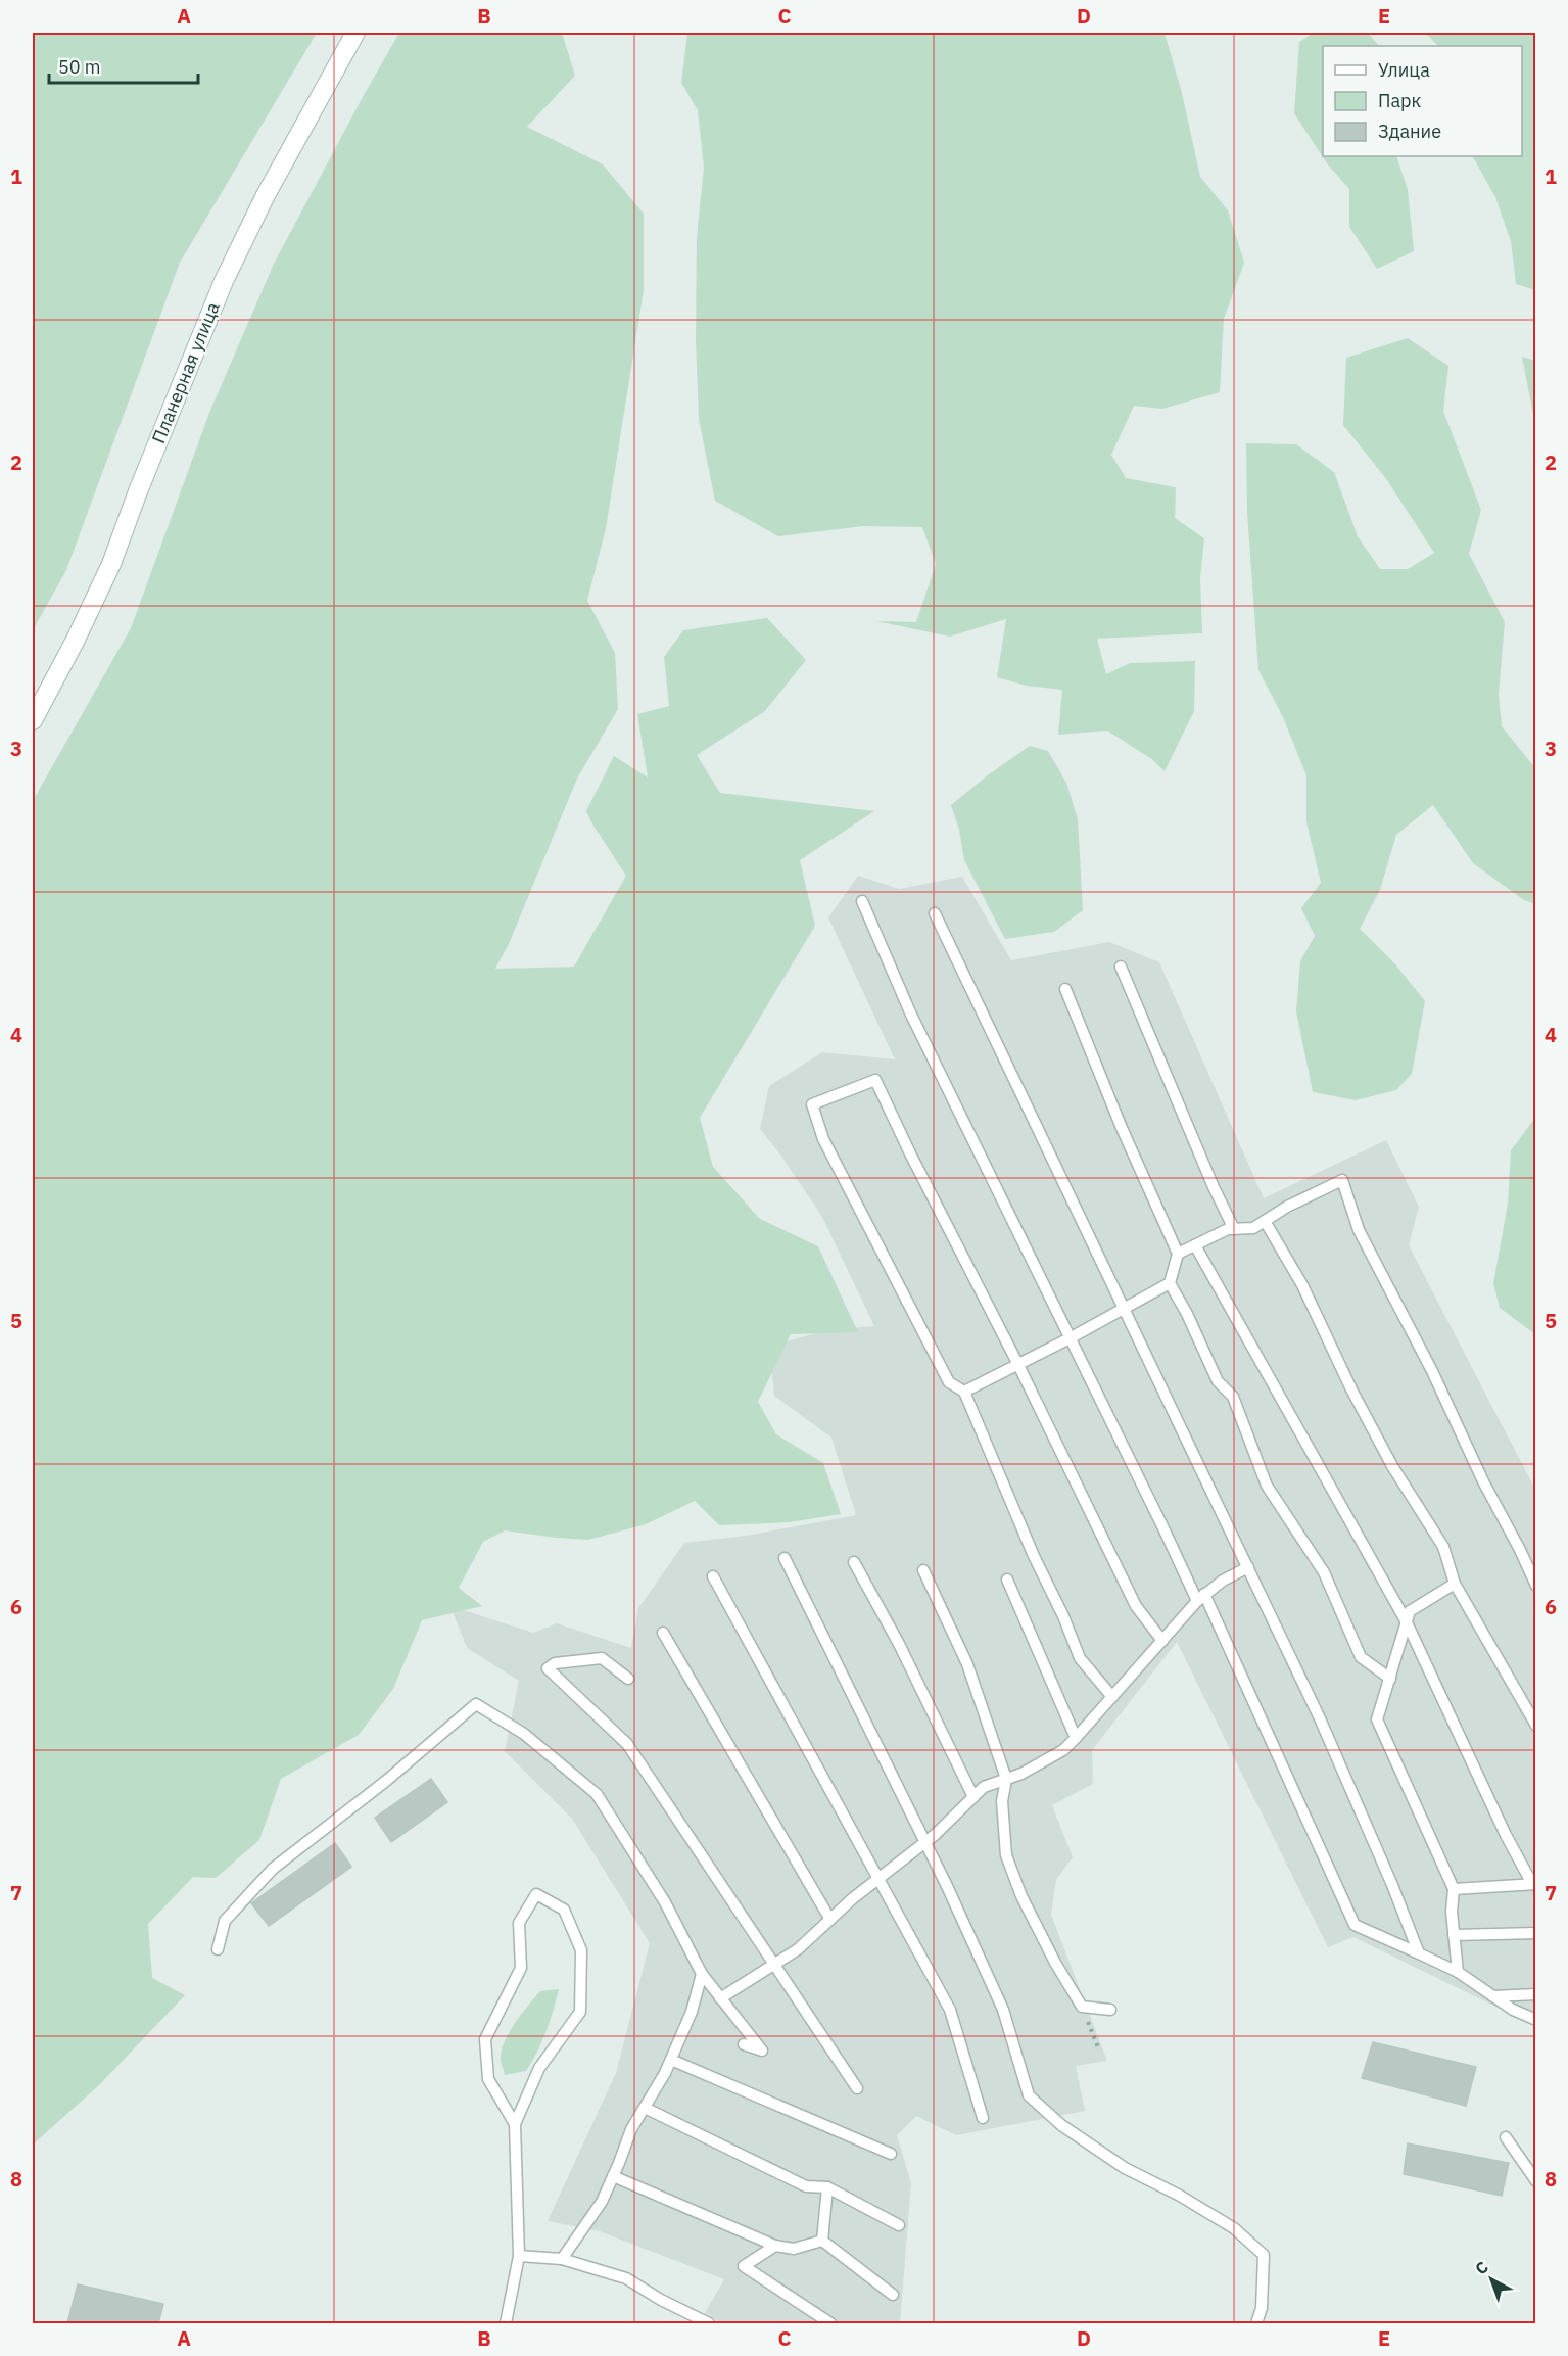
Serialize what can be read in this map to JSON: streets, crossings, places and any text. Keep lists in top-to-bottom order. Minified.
{"streets":{"main road":["Планерная улица"]},"legend":["Улица","Парк","Здание"],"scale_bar":"50 m","north":"top left","grid":{"columns":["A","B","C","D","E"],"rows":["1","2","3","4","5","6","7","8"]}}
